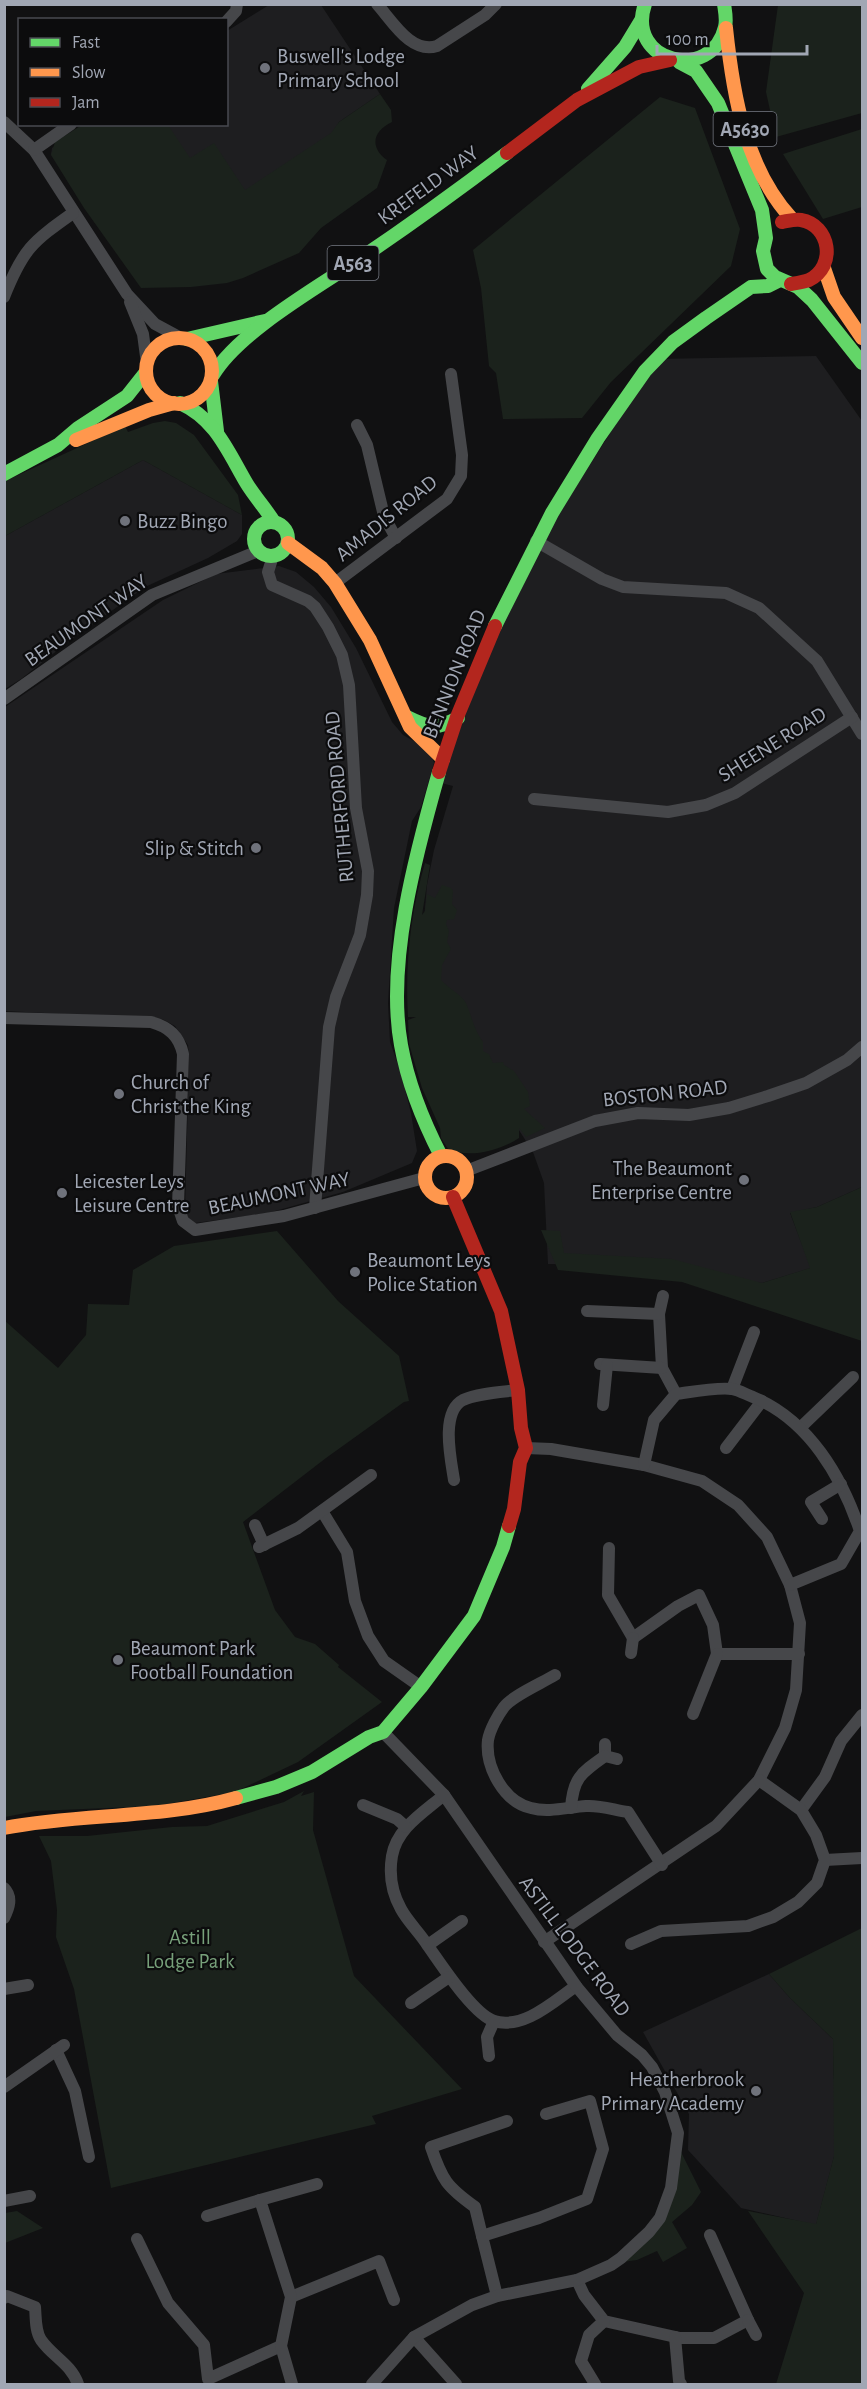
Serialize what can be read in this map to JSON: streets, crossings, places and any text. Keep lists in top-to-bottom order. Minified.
{"streets":{"main road":["A5630","KREFELD WAY","A563","BENNION ROAD"],"street":["AMADIS ROAD","BEAUMONT WAY","SHEENE ROAD","RUTHERFORD ROAD","BOSTON ROAD","ASTILL LODGE ROAD"]},"crossings":[["A5630","KREFELD WAY"],["A5630","BENNION ROAD"],["BEAUMONT WAY","BENNION ROAD"],["BEAUMONT WAY","RUTHERFORD ROAD"],["BEAUMONT WAY","BOSTON ROAD"],["BENNION ROAD","BOSTON ROAD"]],"parks":["Astill Lodge Park"],"places":["Buswell's Lodge Primary School","Buzz Bingo","Slip & Stitch","Church of Christ the King","The Beaumont Enterprise Centre","Leicester Leys Leisure Centre","Beaumont Leys Police Station","Beaumont Park Football Foundation","Heatherbrook Primary Academy"],"legend":["Fast","Slow","Jam"],"scale_bar":"100 m"}
